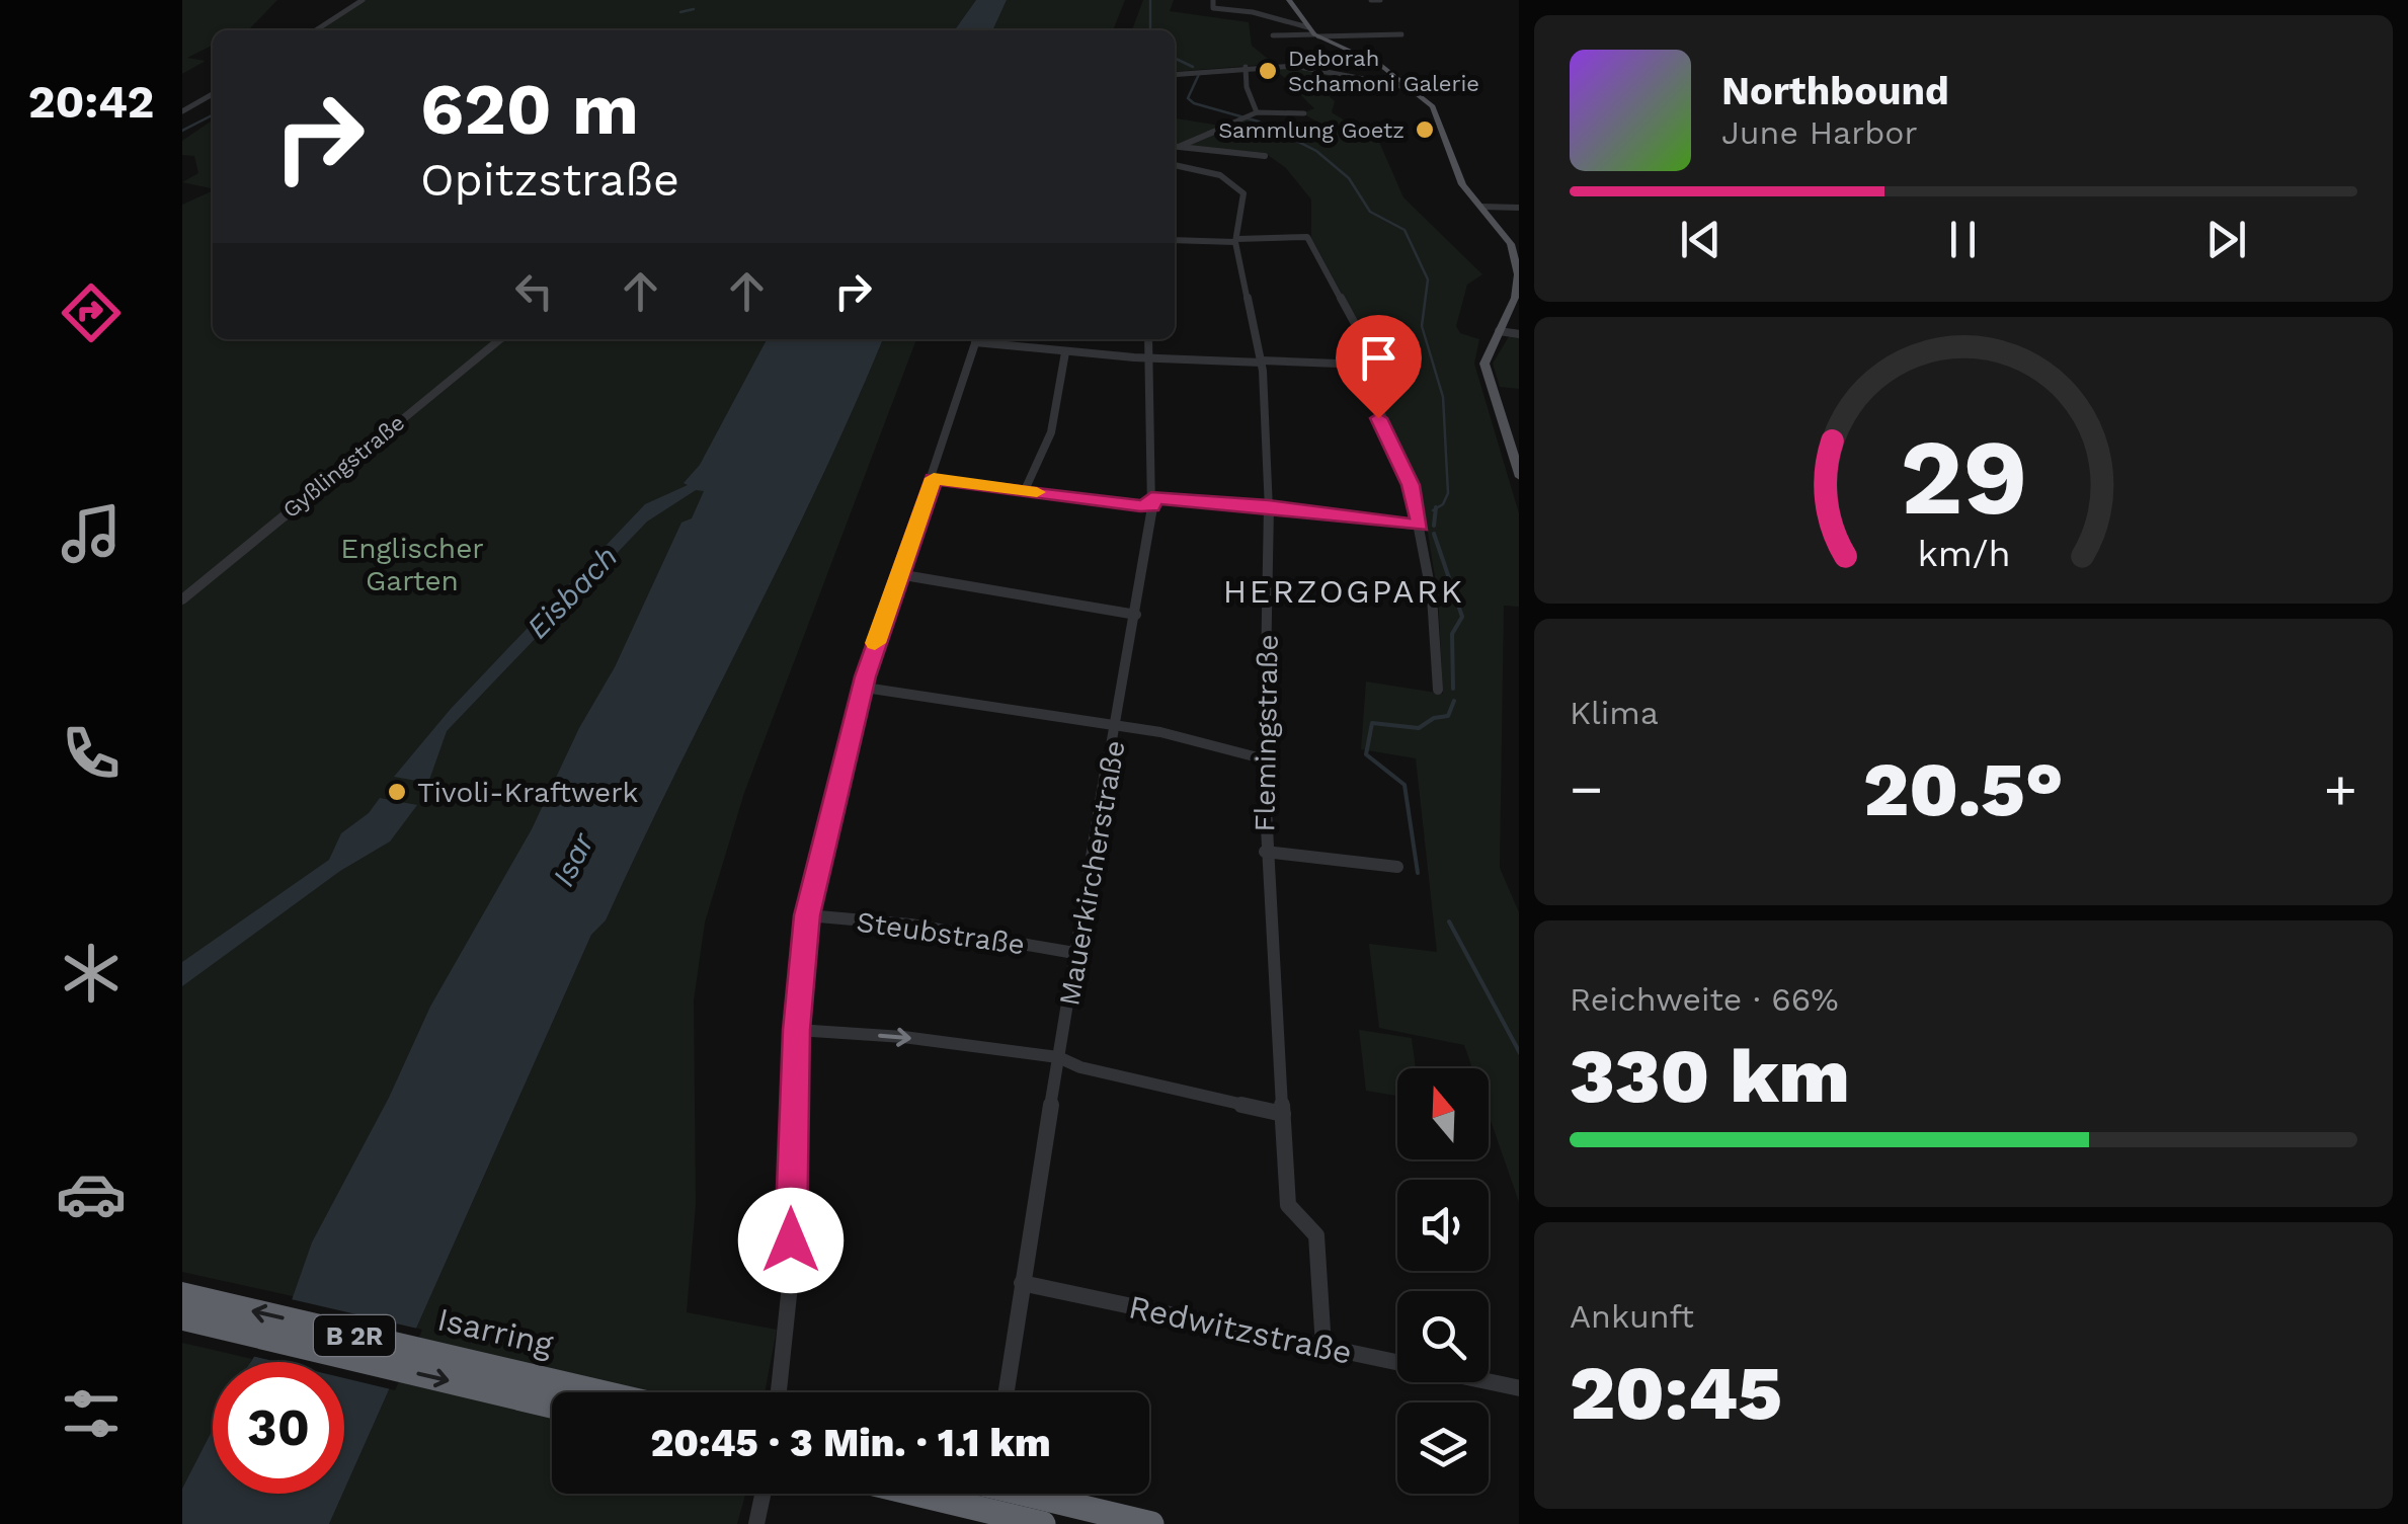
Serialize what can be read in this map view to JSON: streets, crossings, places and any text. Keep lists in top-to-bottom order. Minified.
{"streets":{"highway":["Isarring","B 2R"],"street":["Gyßlingstraße","Flemingstraße","Mauerkircherstraße","Steubstraße","Redwitzstraße"]},"crossings":[["Flemingstraße","Redwitzstraße"],["Mauerkircherstraße","Steubstraße"],["Mauerkircherstraße","Redwitzstraße"]],"districts":["HERZOGPARK"],"water":["Eisbach","Isar"],"parks":["Englischer Garten"],"places":["Deborah Schamoni Galerie","Sammlung Goetz","Tivoli-Kraftwerk"],"north":"top","page":{"tabs":"20:42","turn":["620 m","Opitzstraße"],"song":["Northbound","June Harbor"],"tile":["Klima",["Reichweite · 66%","330 km"],["Ankunft","20:45"]],"heat":["−","20.5°","+"],"limit":"30","trip":"20:45 · 3 Min. · 1.1 km","gauge":["29","km/h"]}}
